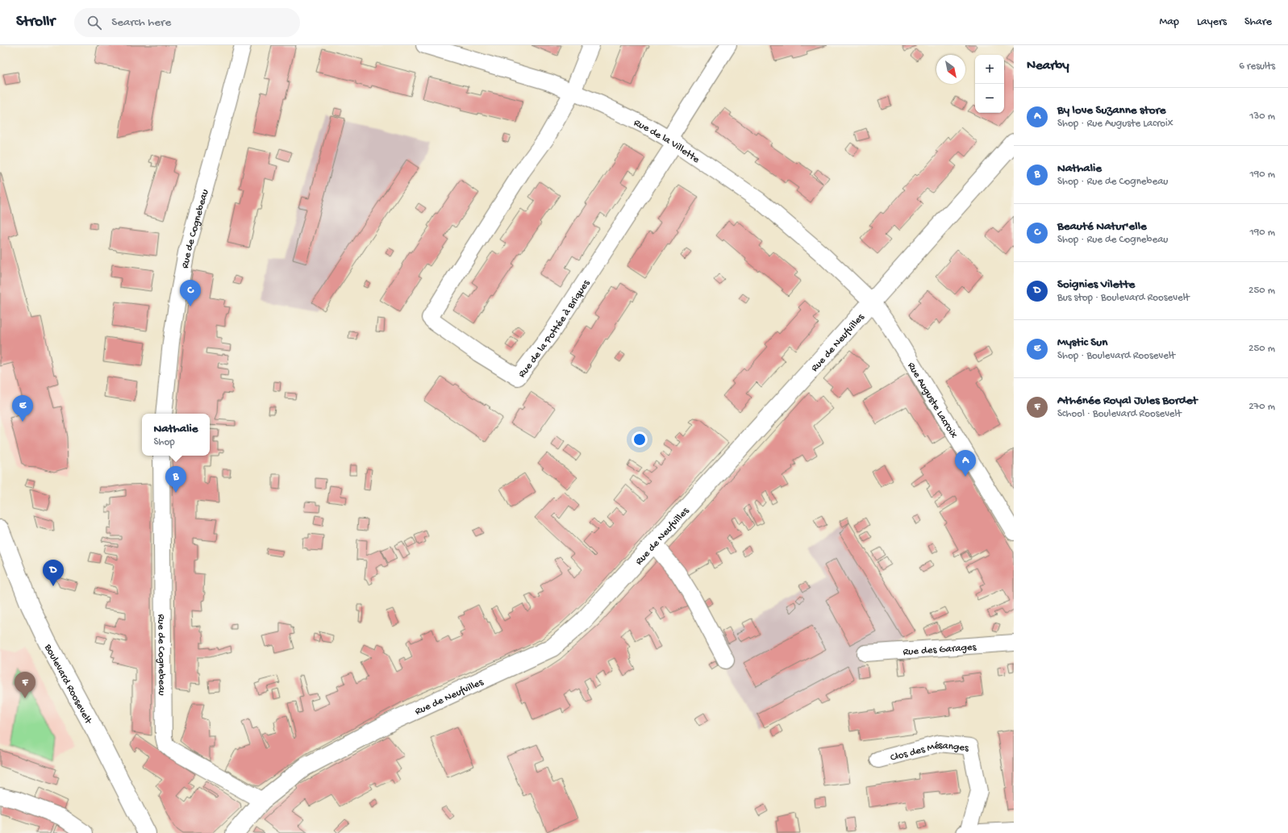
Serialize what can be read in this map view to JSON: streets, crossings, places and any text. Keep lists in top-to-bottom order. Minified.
{"streets":{"main road":["Rue de Neufvilles","Boulevard Roosevelt"],"street":["Rue de la Villette","Rue de Cognebeau","Rue de la Pottée à Briques","Rue Auguste Lacroix","Rue des Garages","Clos des Mésanges"]},"crossings":[["Rue de la Villette","Rue de la Pottée à Briques"],["Rue de la Villette","Rue de Neufvilles"],["Rue de la Villette","Rue Auguste Lacroix"],["Rue de Cognebeau","Rue de Neufvilles"],["Rue de Neufvilles","Rue Auguste Lacroix"]],"north":"bottom right","page":{"header":"Strollr","search":"Search here","nav":["Map","Layers","Share"],"heading":["Nearby","6 results"],"map_buttons":["+","−"],"list":[{"mark":"A","name":"By love Suzanne store","note":"Shop · Rue Auguste Lacroix","value":"130 m"},{"mark":"B","name":"Nathalie","note":"Shop · Rue de Cognebeau","value":"190 m"},{"mark":"C","name":"Beauté Natur'elle","note":"Shop · Rue de Cognebeau","value":"190 m"},{"mark":"D","name":"Soignies Vilette","note":"Bus stop · Boulevard Roosevelt","value":"250 m"},{"mark":"E","name":"Mystic Sun","note":"Shop · Boulevard Roosevelt","value":"250 m"},{"mark":"F","name":"Athénée Royal Jules Bordet","note":"School · Boulevard Roosevelt","value":"270 m"}],"pins":["C","E","A","B","D","F"],"popup":["Nathalie","Shop"]}}
